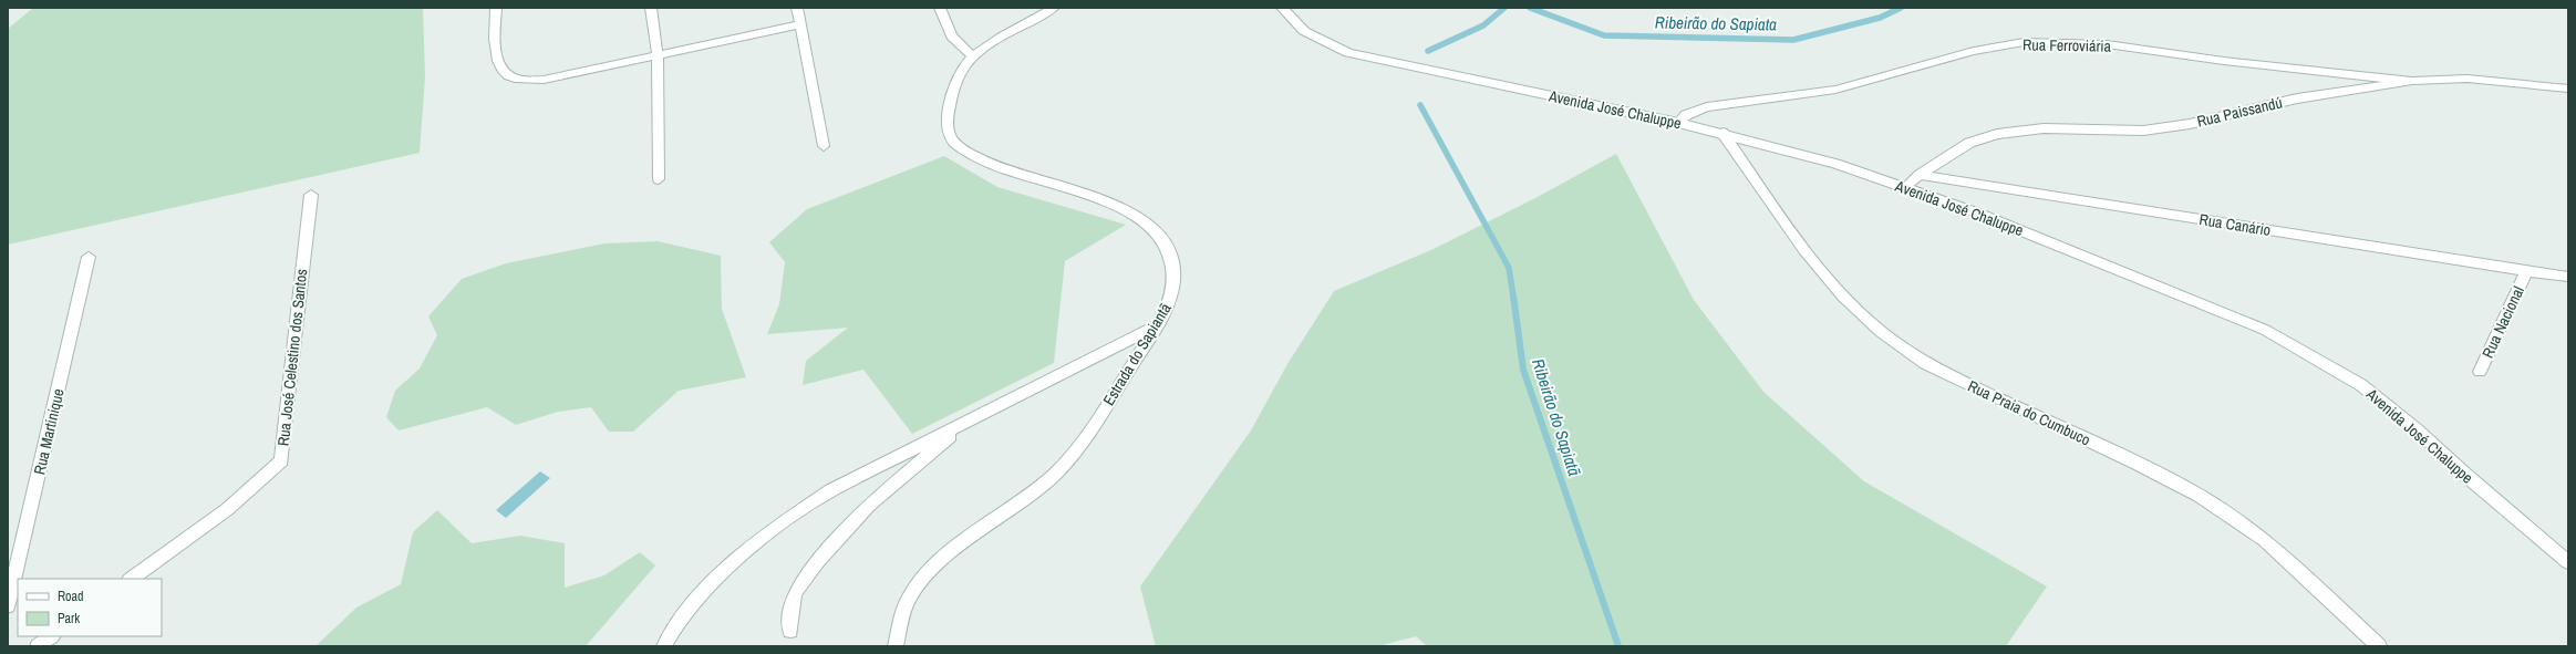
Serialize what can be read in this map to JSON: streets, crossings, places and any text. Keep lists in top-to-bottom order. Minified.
{"streets":{"street":["Rua Ferroviária","Avenida José Chaluppe","Rua Paissandú","Rua Canário","Rua Nacional","Estrada do Sapiantã","Rua José Celestino dos Santos","Rua Praia do Cumbuco","Rua Martinique"]},"crossings":[["Rua Ferroviária","Avenida José Chaluppe"],["Rua Ferroviária","Rua Paissandú"],["Avenida José Chaluppe","Rua Praia do Cumbuco"],["Rua Paissandú","Rua Canário"],["Rua Canário","Rua Nacional"]],"water":["Ribeirão do Sapiata","Ribeirão do Sapiatã"],"legend":["Road","Park"]}
